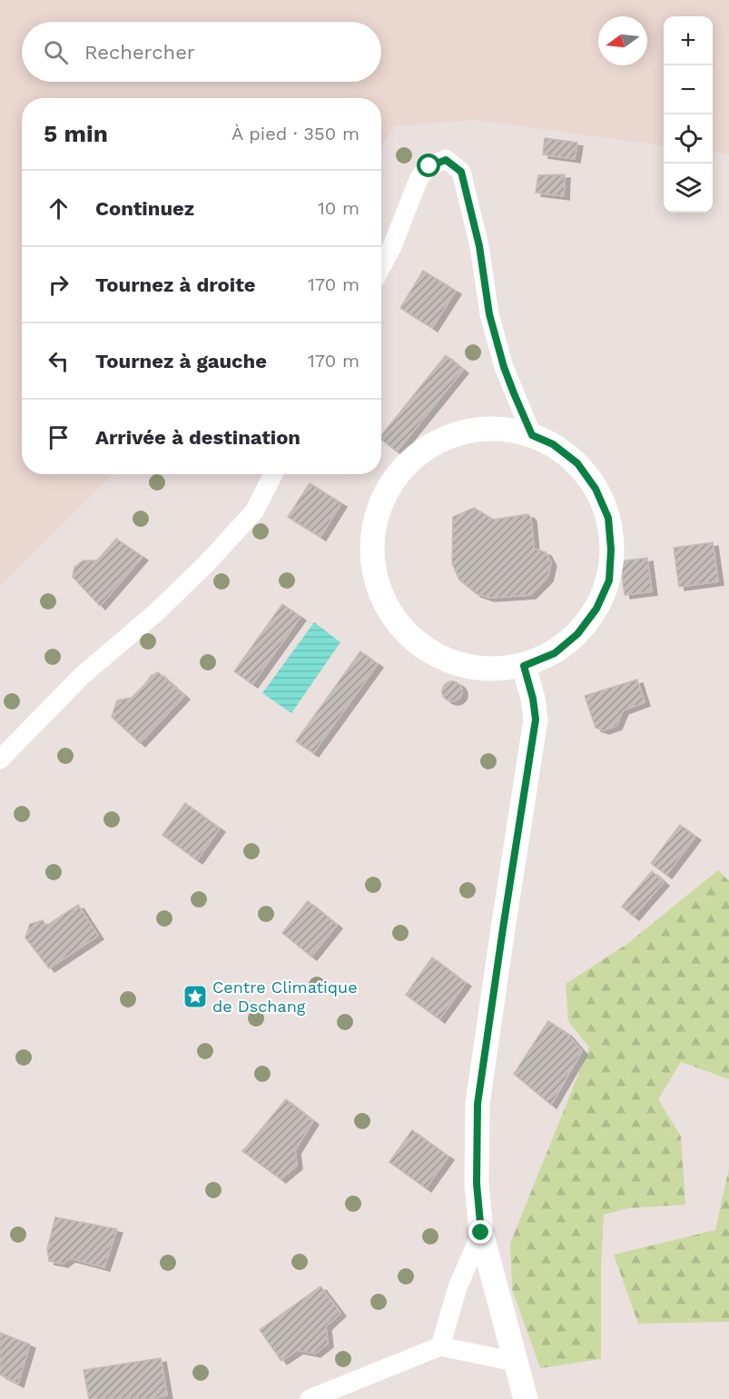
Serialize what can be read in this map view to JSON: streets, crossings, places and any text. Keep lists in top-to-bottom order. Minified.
{"places":{"place":["Centre Climatique de Dschang"]},"north":"left","page":{"map_buttons":["+","−"],"search":"Rechercher","heading":["5 min","À pied · 350 m"],"list":[["Continuez","10 m"],["Tournez à droite","170 m"],["Tournez à gauche","170 m"],"Arrivée à destination"]}}
